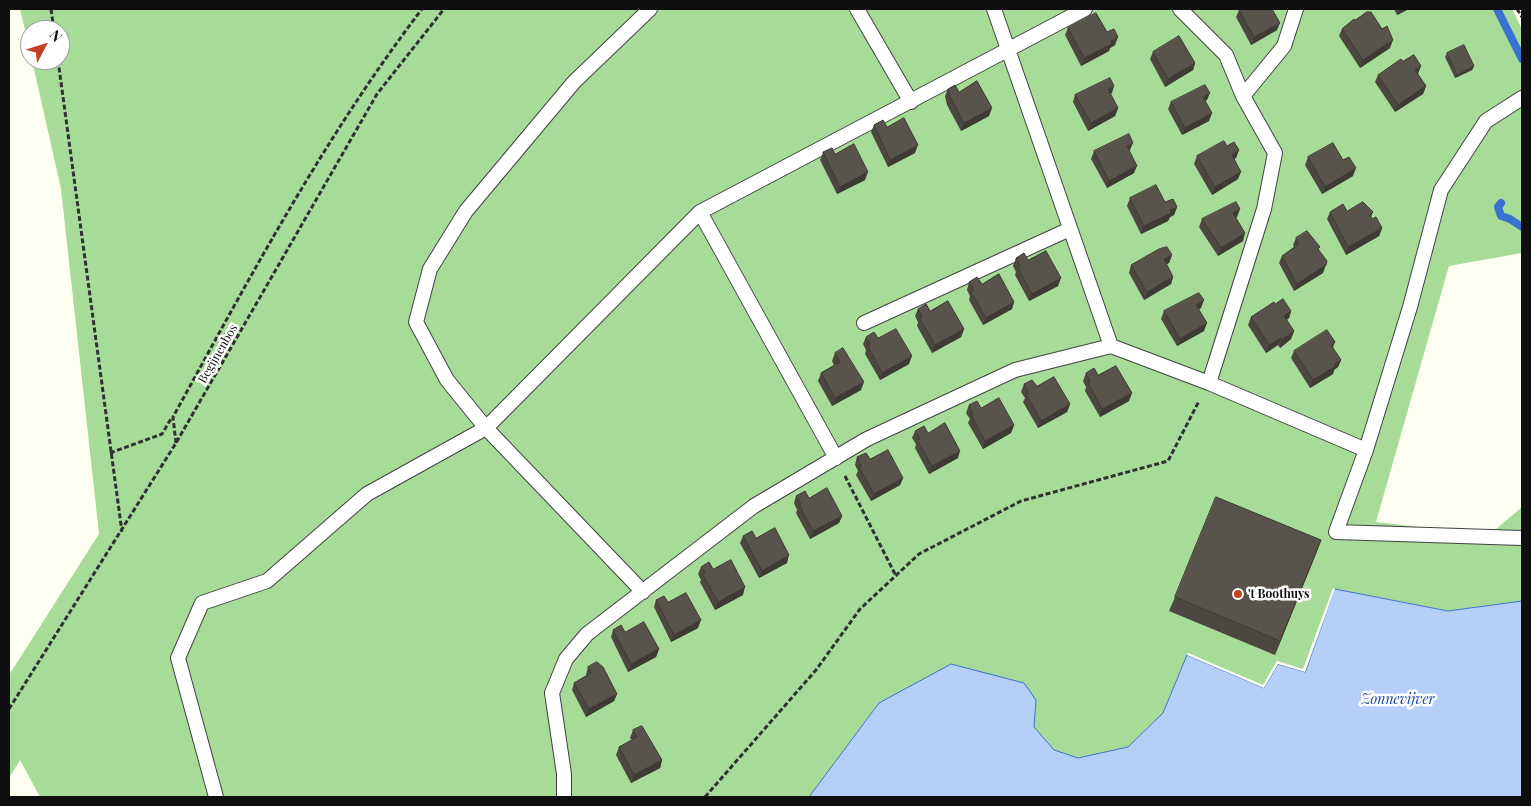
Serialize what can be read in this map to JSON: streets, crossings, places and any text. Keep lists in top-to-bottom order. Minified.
{"streets":{"path":["Begijnenbos"]},"water":["Zonnevijver"],"places":["'t Boothuys"],"north":"top right"}
